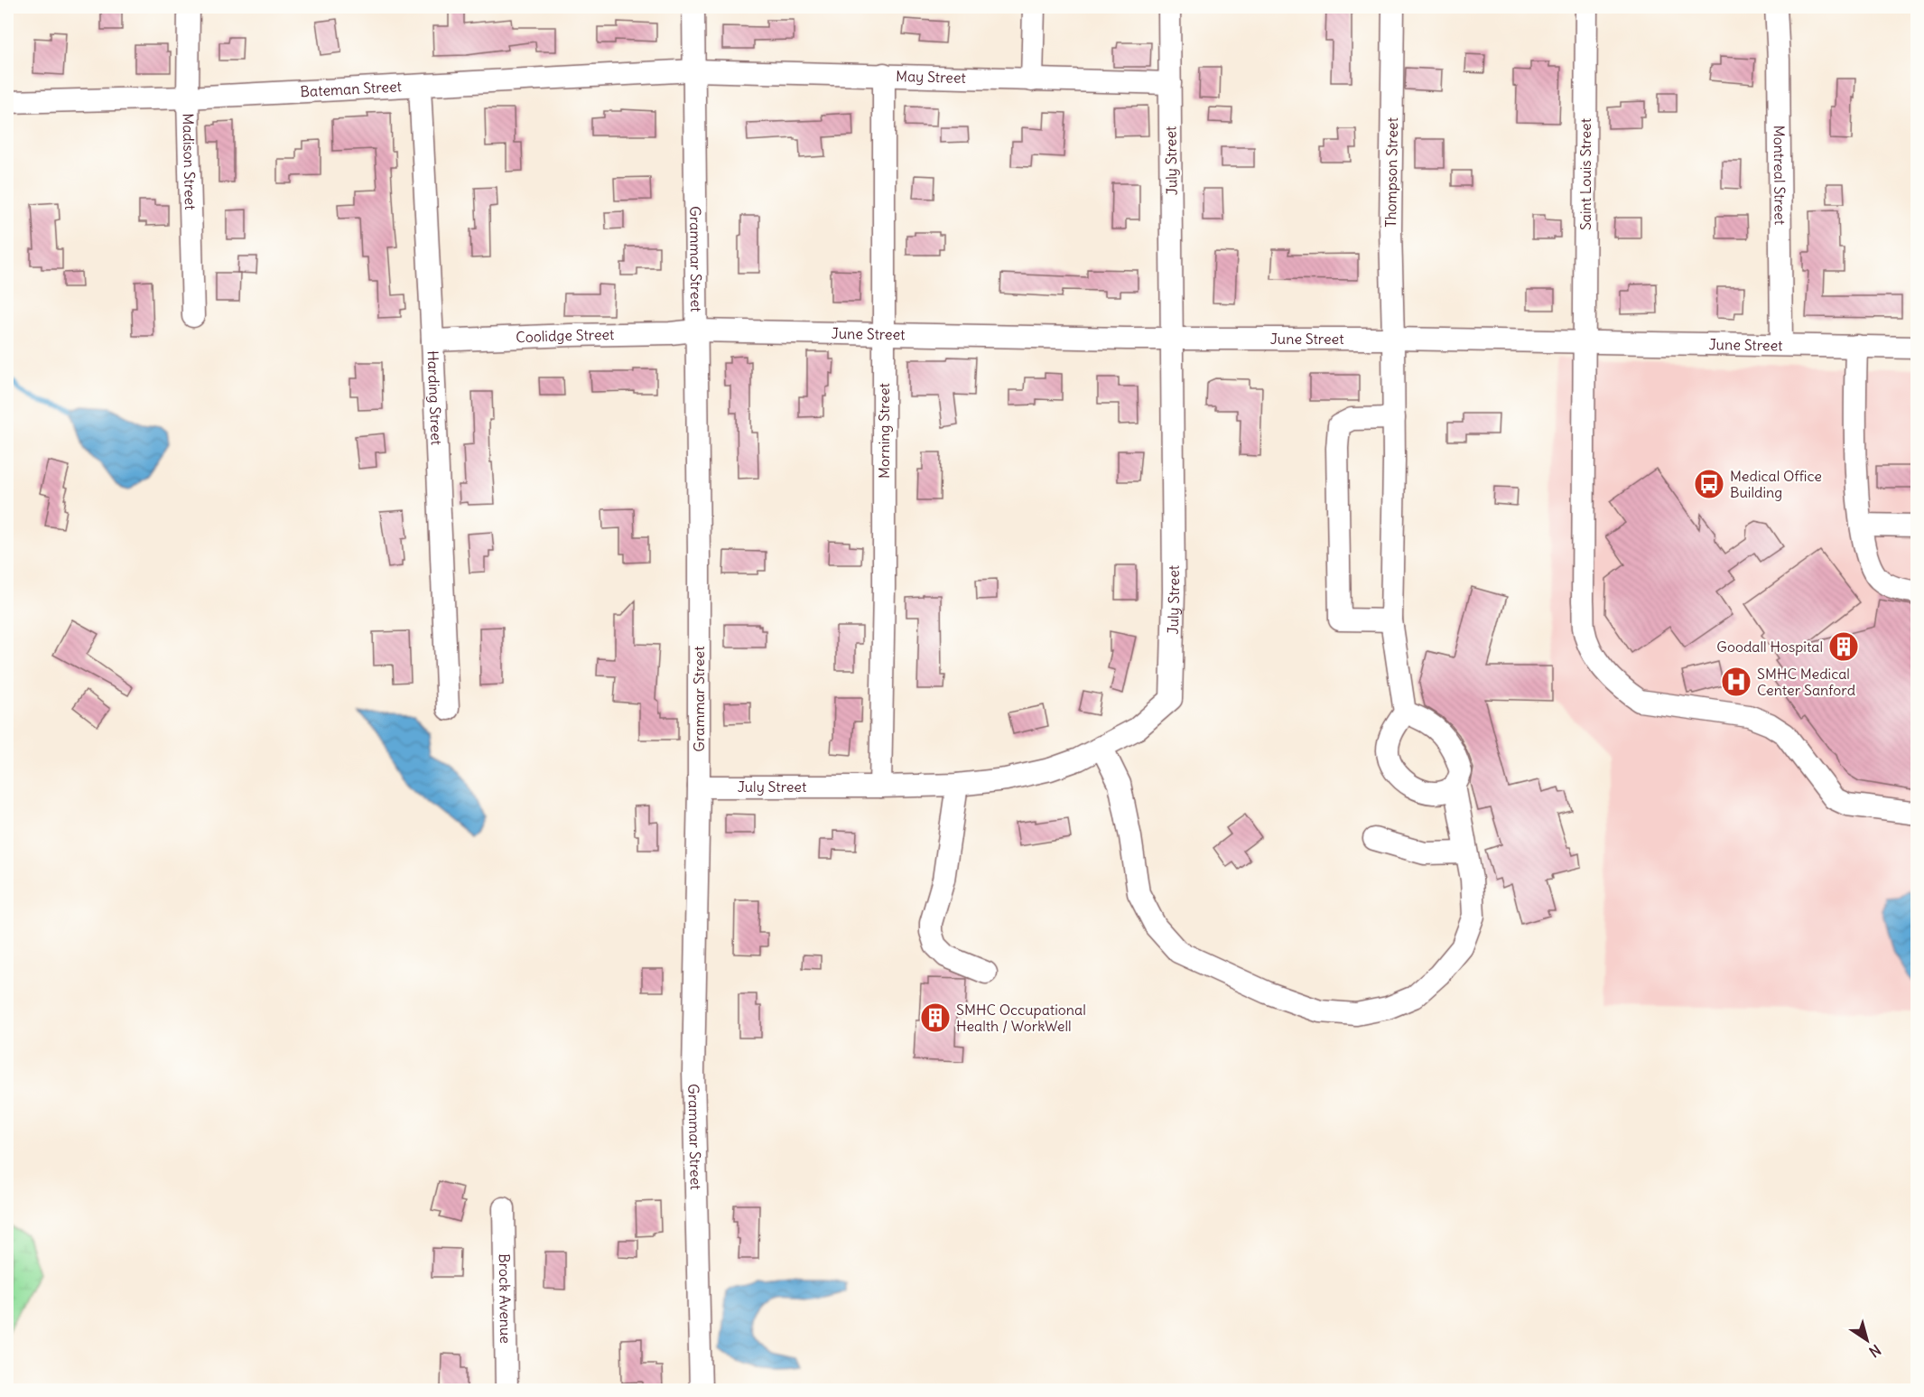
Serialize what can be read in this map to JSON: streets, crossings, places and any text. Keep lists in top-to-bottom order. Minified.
{"streets":{"street":["May Street","Bateman Street","July Street","Madison Street","Thompson Street","Saint Louis Street","Montreal Street","Grammar Street","June Street","Coolidge Street","Harding Street","Morning Street","Brock Avenue"]},"crossings":[["May Street","Bateman Street"],["May Street","July Street"],["May Street","Grammar Street"],["May Street","Morning Street"],["Bateman Street","Madison Street"],["Bateman Street","Grammar Street"],["Bateman Street","Harding Street"],["July Street","Grammar Street"],["July Street","June Street"],["July Street","Morning Street"],["Thompson Street","June Street"],["Saint Louis Street","June Street"],["Montreal Street","June Street"],["Grammar Street","June Street"],["Grammar Street","Coolidge Street"],["June Street","Coolidge Street"],["June Street","Morning Street"],["Coolidge Street","Harding Street"]],"places":{"bus stop":["Medical Office Building"],"building":["Goodall Hospital","SMHC Occupational Health / WorkWell"],"hospital":["SMHC Medical Center Sanford"]},"north":"bottom right"}
